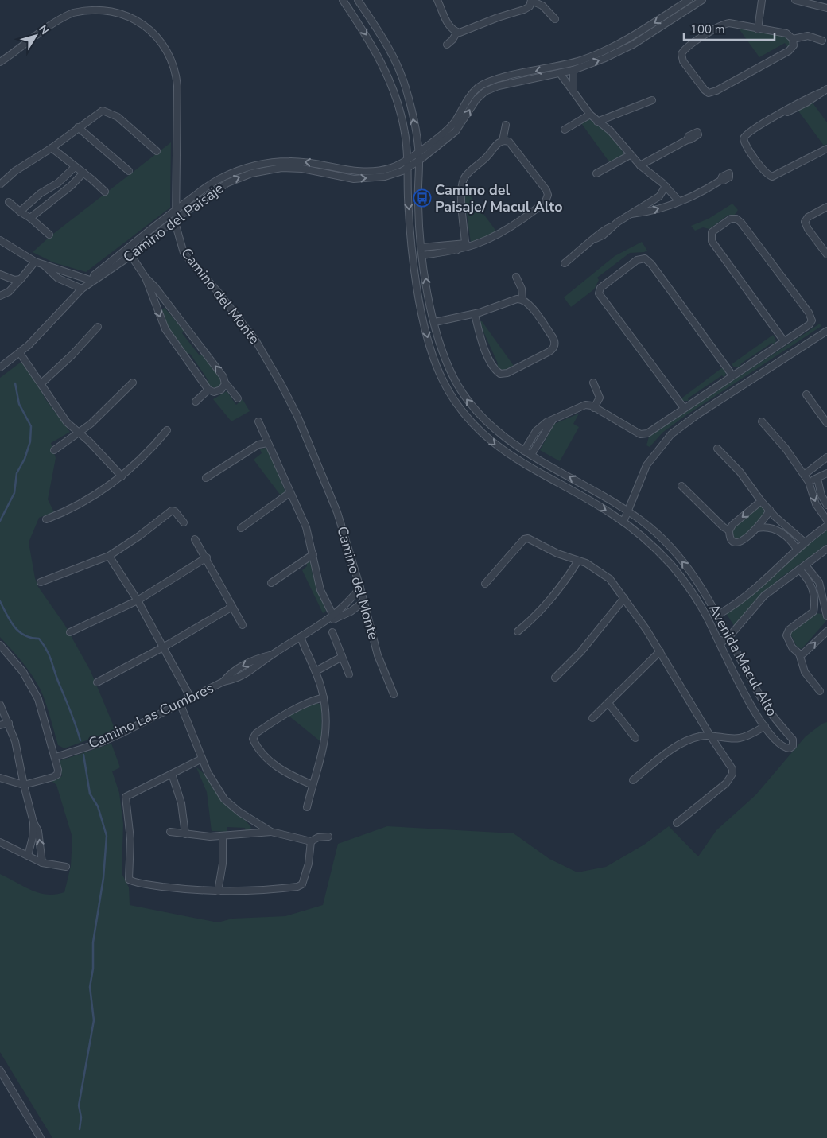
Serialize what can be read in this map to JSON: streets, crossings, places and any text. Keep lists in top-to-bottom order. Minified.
{"streets":{"street":["Camino del Paisaje","Camino del Monte","Avenida Macul Alto","Camino Las Cumbres"]},"crossings":[["Camino del Paisaje","Camino del Monte"],["Camino del Paisaje","Avenida Macul Alto"],["Camino del Monte","Camino Las Cumbres"]],"places":{"bus stop":["Camino del Paisaje/ Macul Alto"]},"scale_bar":"100 m","north":"top right"}
